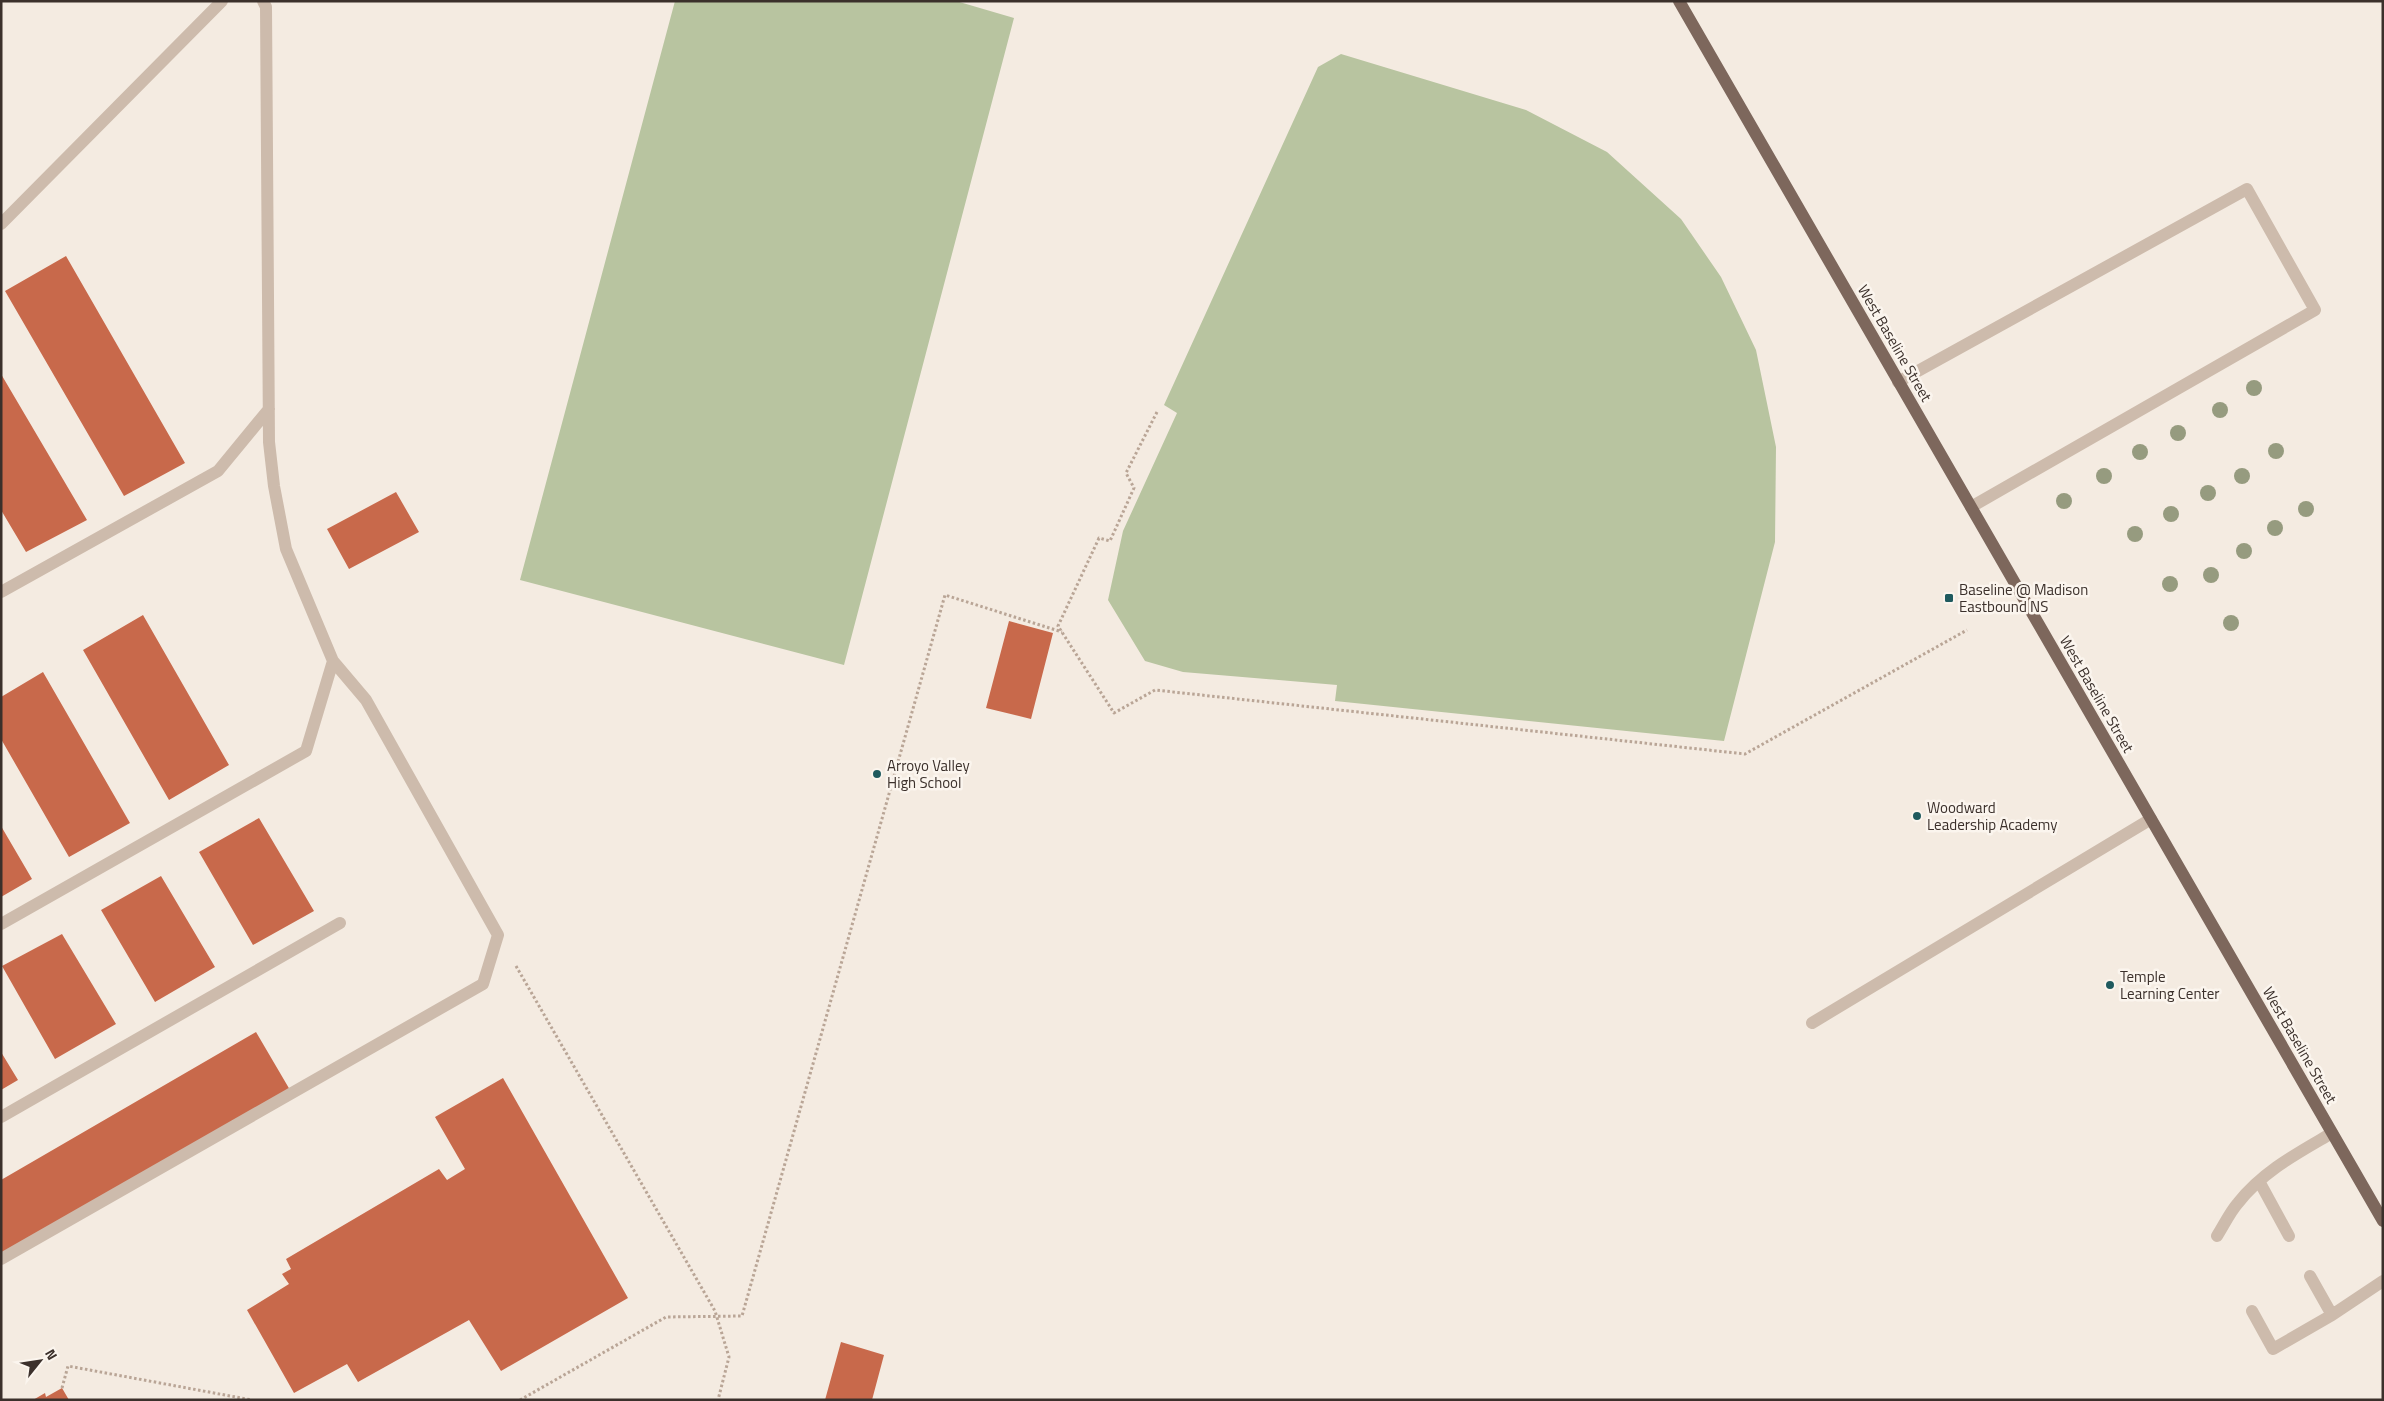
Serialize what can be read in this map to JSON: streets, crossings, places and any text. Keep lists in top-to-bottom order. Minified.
{"streets":{"main road":["West Baseline Street"]},"places":{"transit":["Baseline @ Madison Eastbound NS"],"other":["Arroyo Valley High School","Woodward Leadership Academy","Temple Learning Center"]},"north":"top right"}
